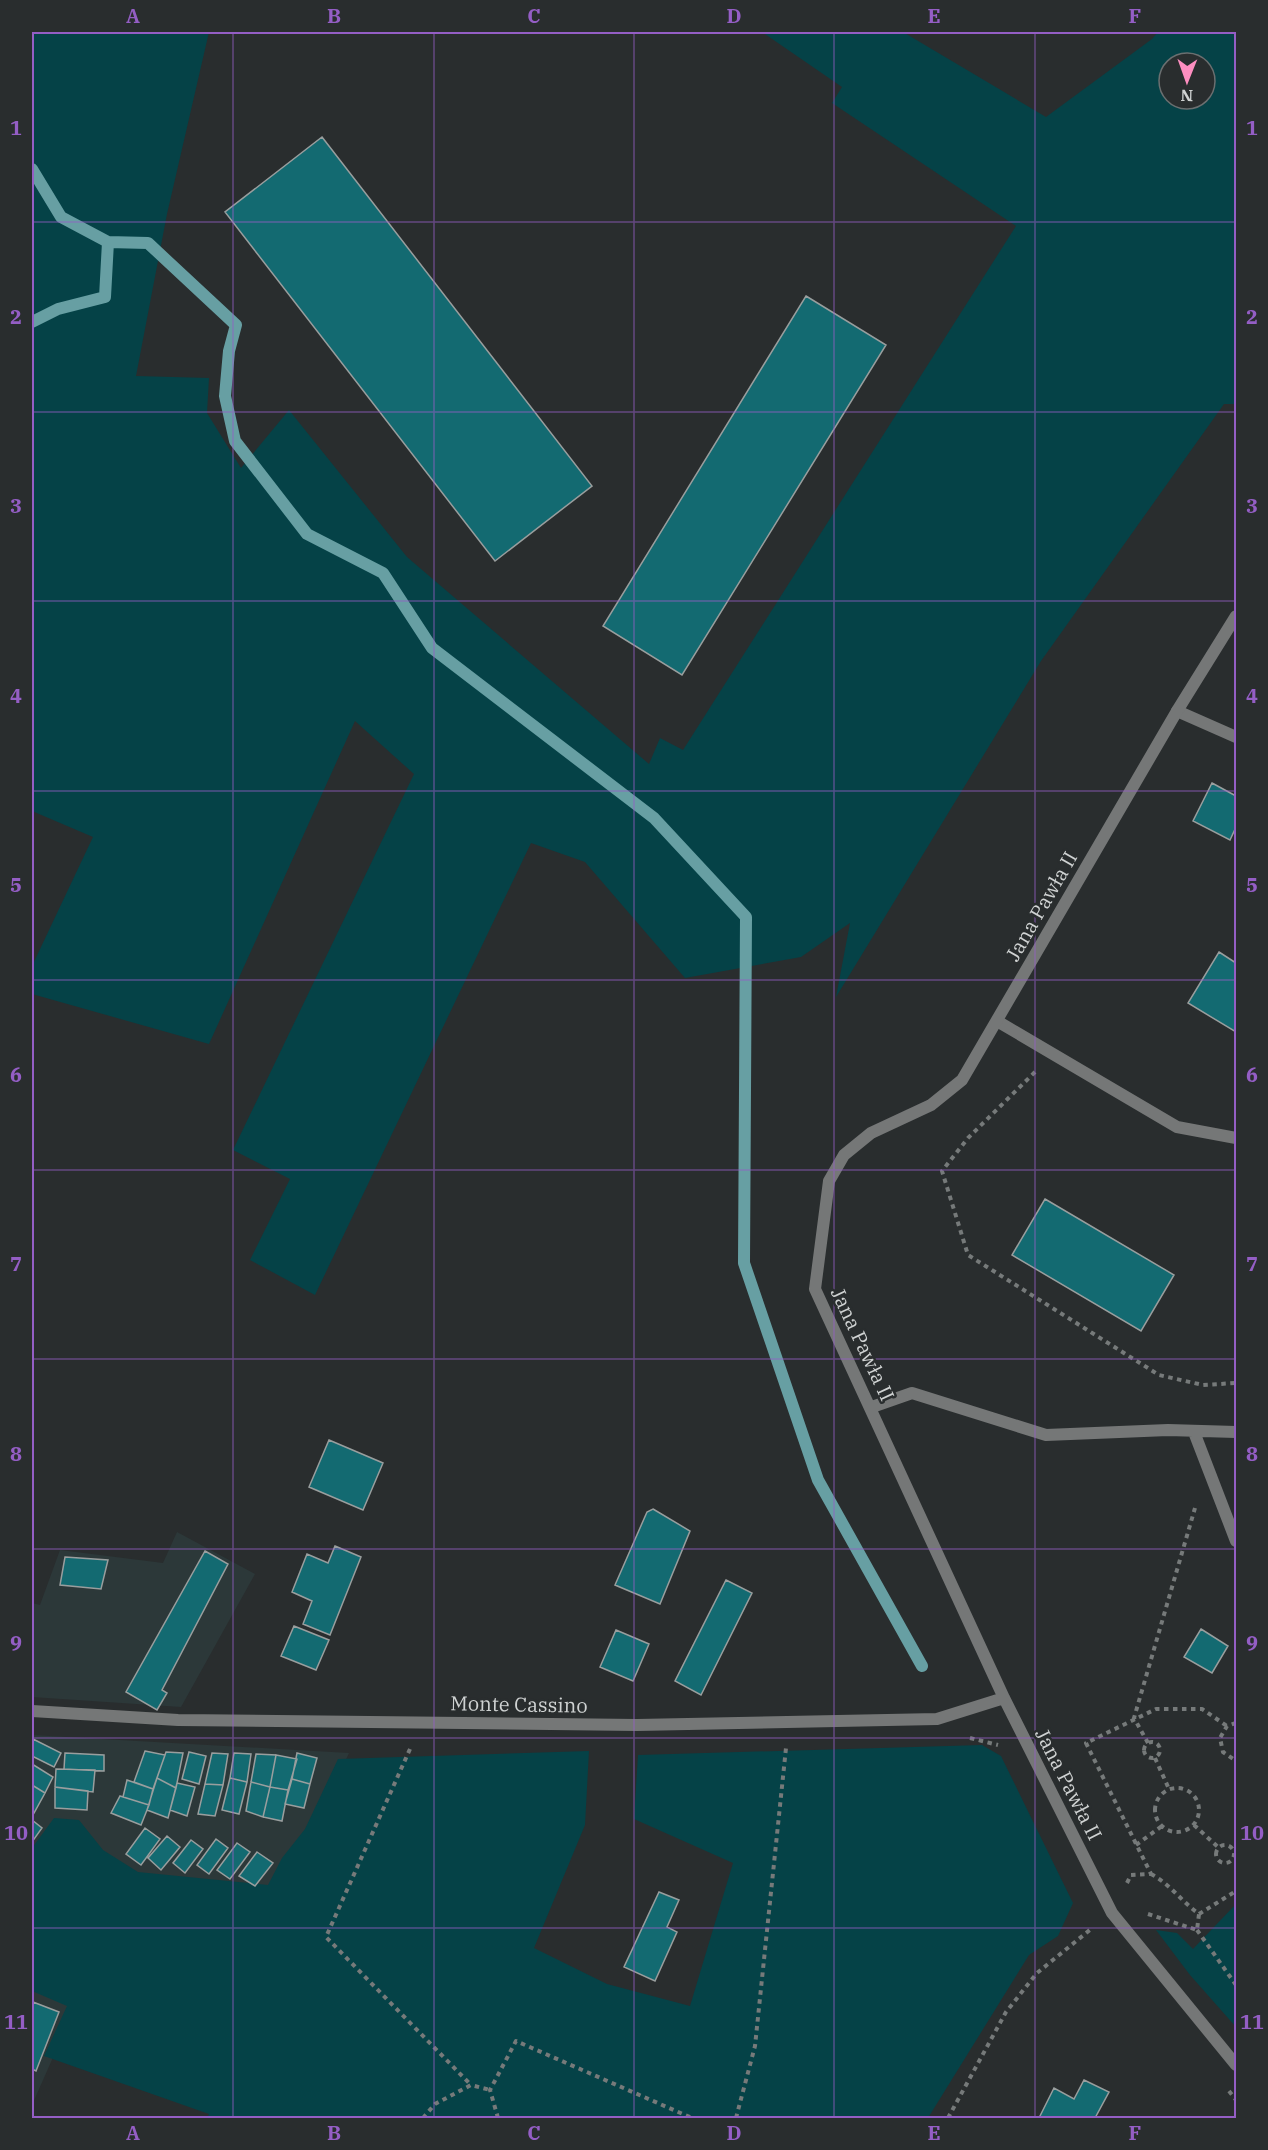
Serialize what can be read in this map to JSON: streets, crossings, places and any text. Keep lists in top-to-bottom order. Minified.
{"streets":{"street":["Jana Pawła II","Monte Cassino"]},"crossings":[["Jana Pawła II","Monte Cassino"]],"north":"bottom","grid":{"columns":["A","B","C","D","E","F"],"rows":["1","2","3","4","5","6","7","8","9","10","11"]}}
